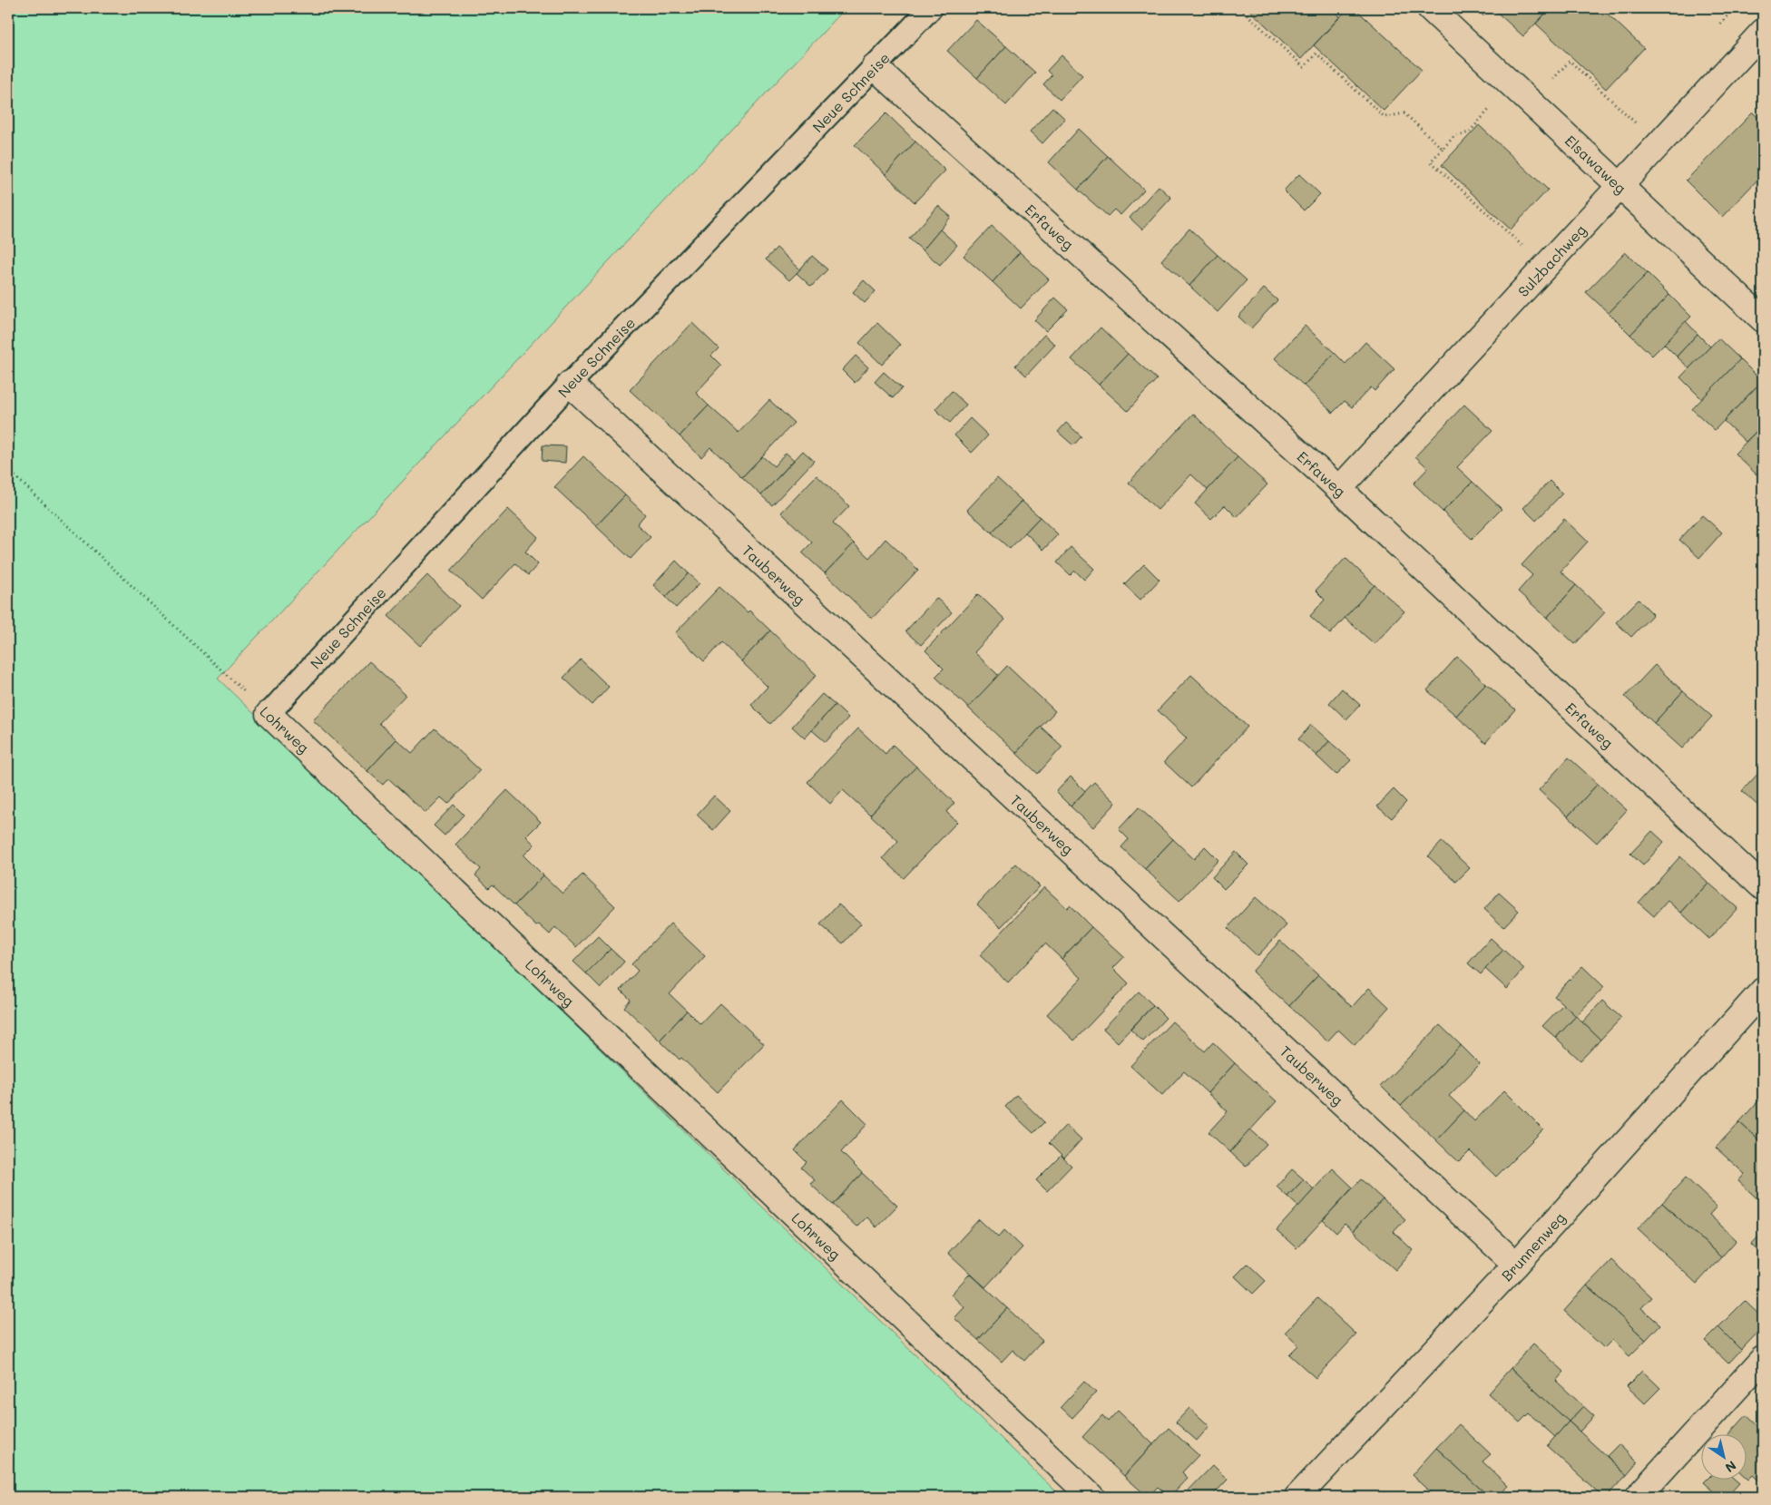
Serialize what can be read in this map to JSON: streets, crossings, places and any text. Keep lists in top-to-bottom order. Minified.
{"streets":{"street":["Elsawaweg","Erfaweg","Sulzbachweg","Tauberweg","Lohrweg","Brunnenweg"],"lane":["Neue Schneise"]},"crossings":[["Neue Schneise","Erfaweg"],["Neue Schneise","Tauberweg"],["Neue Schneise","Lohrweg"],["Elsawaweg","Sulzbachweg"],["Erfaweg","Sulzbachweg"],["Tauberweg","Brunnenweg"]],"north":"bottom right"}
